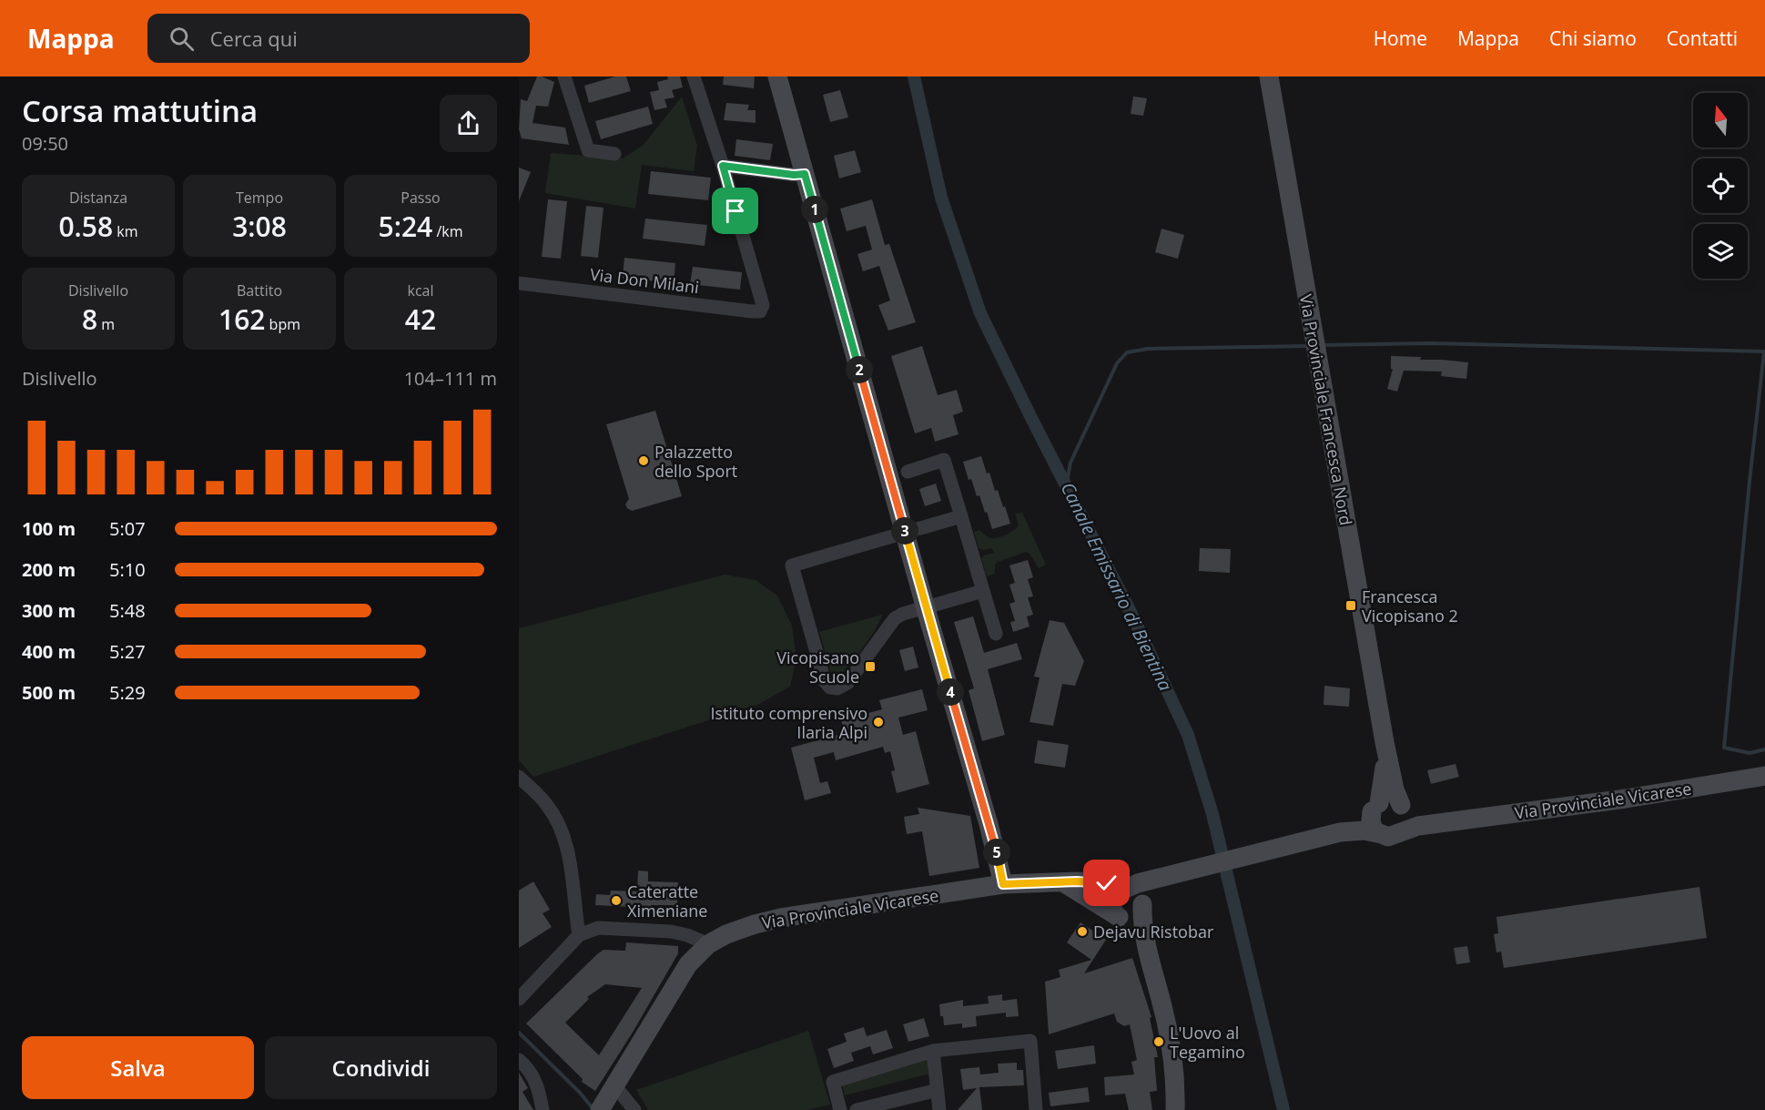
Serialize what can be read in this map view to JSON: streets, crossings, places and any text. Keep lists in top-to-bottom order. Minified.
{"streets":{"main road":["Via Provinciale Francesca Nord","Via Provinciale Vicarese"],"street":["Via Don Milani"]},"water":["Canale Emissario di Bientina"],"places":{"other":["Palazzetto dello Sport","Istituto comprensivo Ilaria Alpi","Cateratte Ximeniane","Dejavu Ristobar","L'Uovo al Tegamino"],"transit":["Francesca Vicopisano 2","Vicopisano Scuole"]},"north":"top","page":{"header":"Mappa","search":"Cerca qui","nav":["Home","Mappa","Chi siamo","Contatti"],"heading":["Corsa mattutina","09:50"],"stats":[["Distanza","0.58 km"],["Tempo","3:08"],["Passo","5:24 /km"],["Dislivello","8 m"],["Battito","162 bpm"],["kcal","42"]],"pins":["1","2","3","4","5"],"chart":["Dislivello","104–111 m"],"list":[{"name":"100 m","note":"5:07"},{"name":"200 m","note":"5:10"},{"name":"300 m","note":"5:48"},{"name":"400 m","note":"5:27"},{"name":"500 m","note":"5:29"}],"buttons":["Salva","Condividi"]}}
